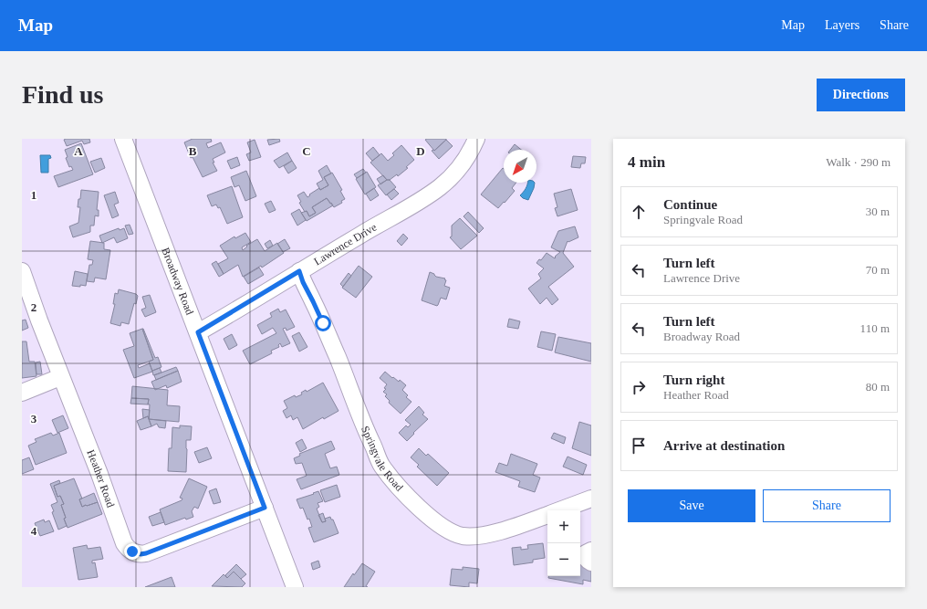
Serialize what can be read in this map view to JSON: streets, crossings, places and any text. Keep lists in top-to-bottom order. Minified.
{"streets":{"street":["Lawrence Drive","Broadway Road","Springvale Road","Heather Road"]},"crossings":[["Lawrence Drive","Broadway Road"],["Lawrence Drive","Springvale Road"],["Broadway Road","Heather Road"]],"north":"bottom left","page":{"header":"Map","nav":["Map","Layers","Share"],"buttons":["Directions",["Save","Share"]],"title":"Find us","heading":["4 min","Walk · 290 m"],"list":[["Continue","Springvale Road","30 m"],["Turn left","Lawrence Drive","70 m"],["Turn left","Broadway Road","110 m"],["Turn right","Heather Road","80 m"],"Arrive at destination"],"map_buttons":["+","−"]},"grid":{"columns":["A","B","C","D"],"rows":["1","2","3","4"]}}
